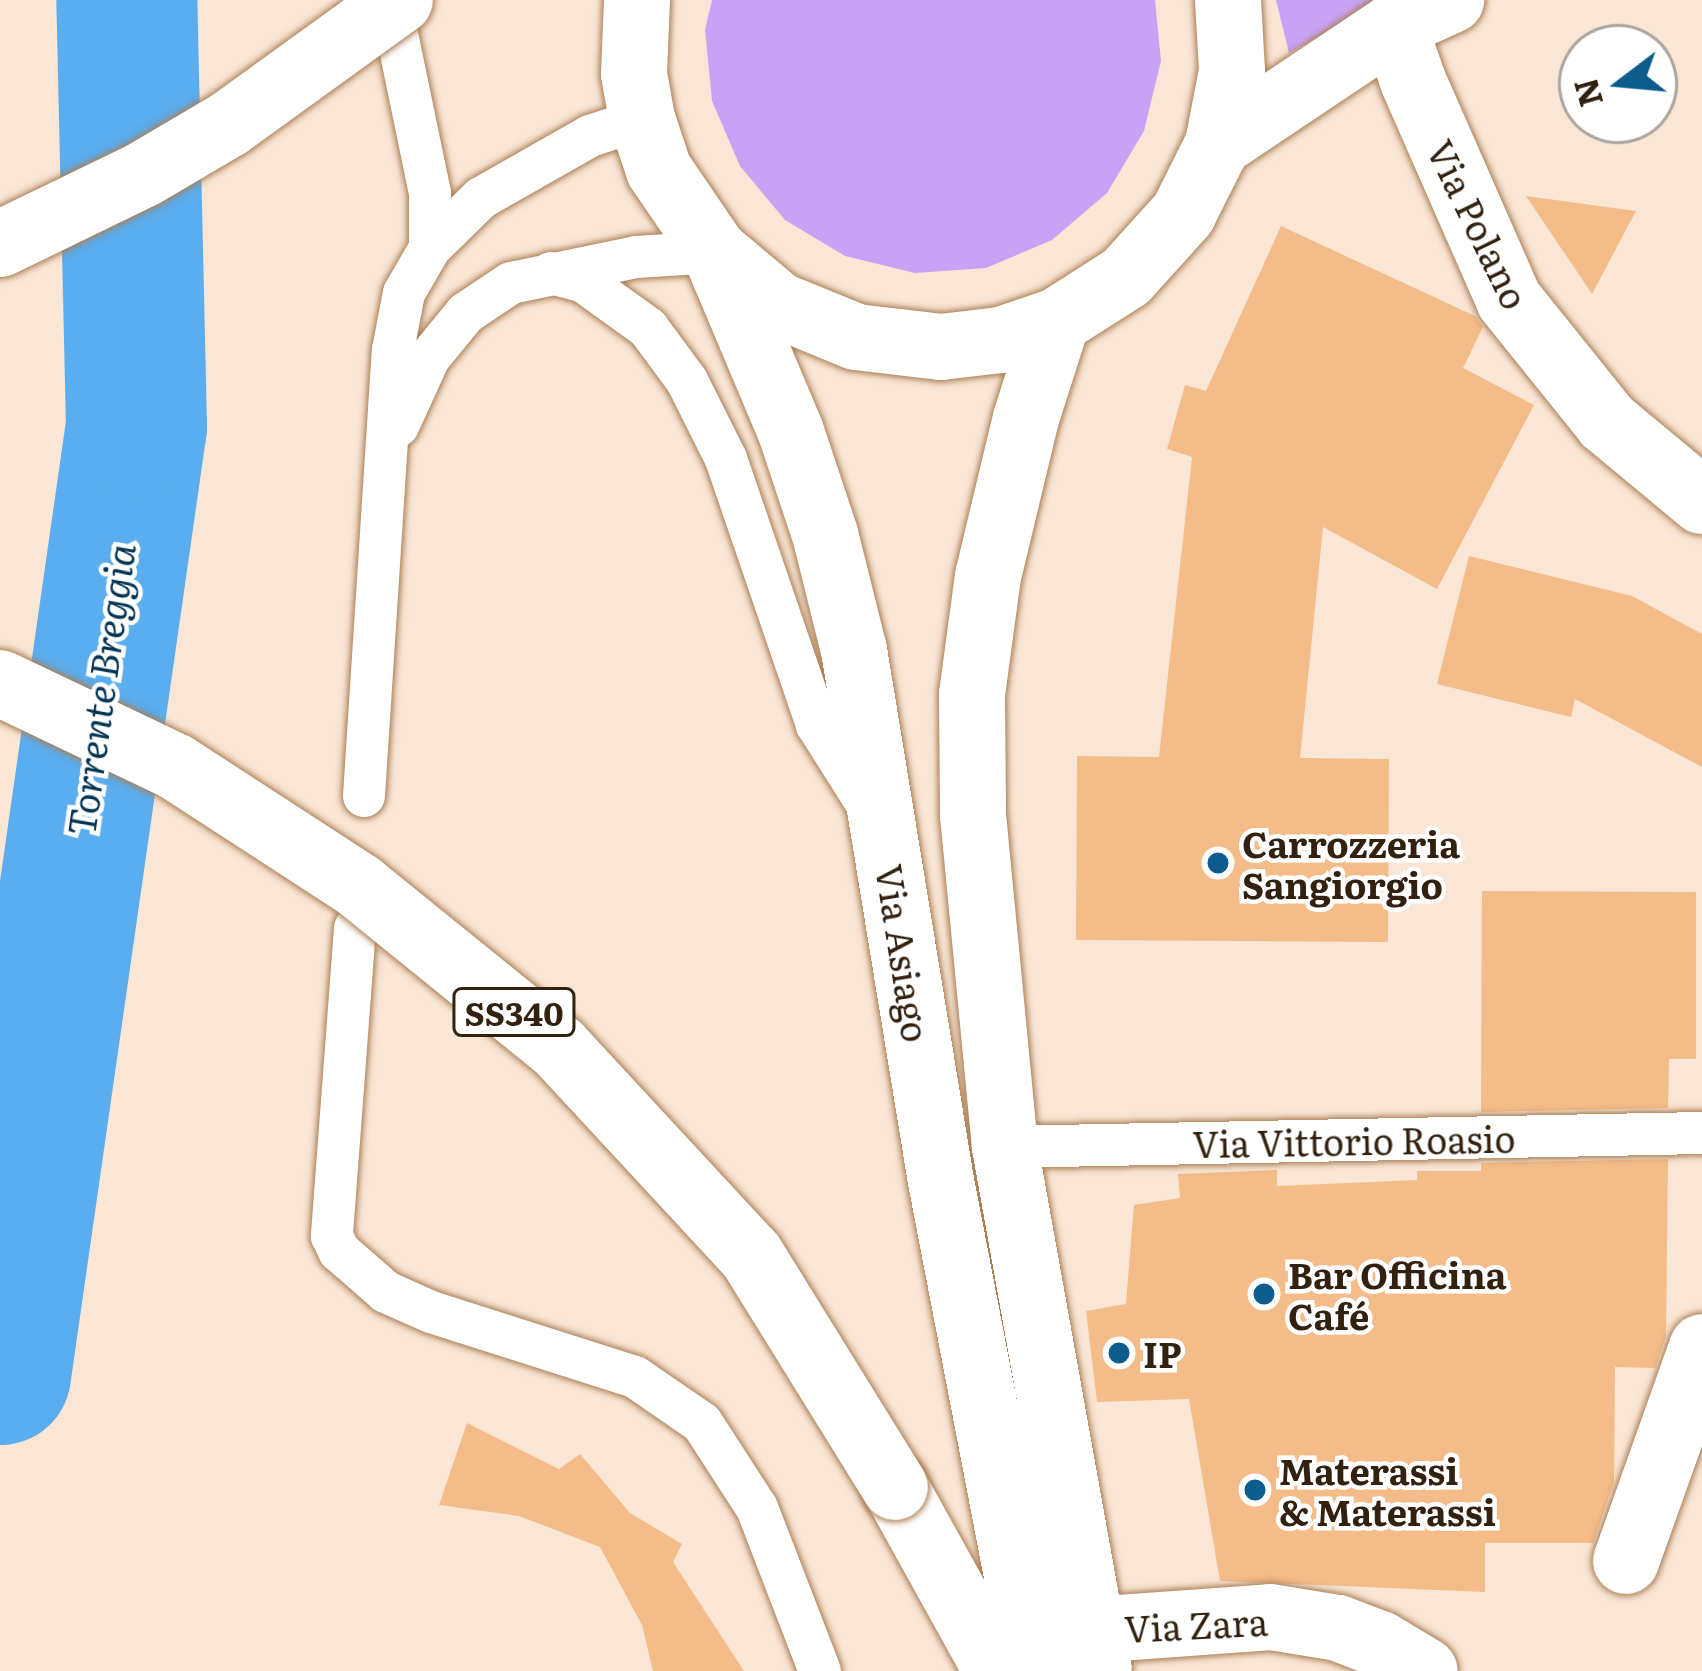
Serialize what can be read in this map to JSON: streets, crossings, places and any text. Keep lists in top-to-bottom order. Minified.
{"streets":{"main road":["Via Polano","Via Asiago","SS340","Via Zara"],"lane":["Via Vittorio Roasio"]},"crossings":[["Via Asiago","SS340"],["Via Asiago","Via Vittorio Roasio"],["Via Asiago","Via Zara"],["SS340","Via Zara"]],"water":["Torrente Breggia"],"places":["Carrozzeria Sangiorgio","Bar Officina Café","IP","Materassi & Materassi"],"north":"left"}
